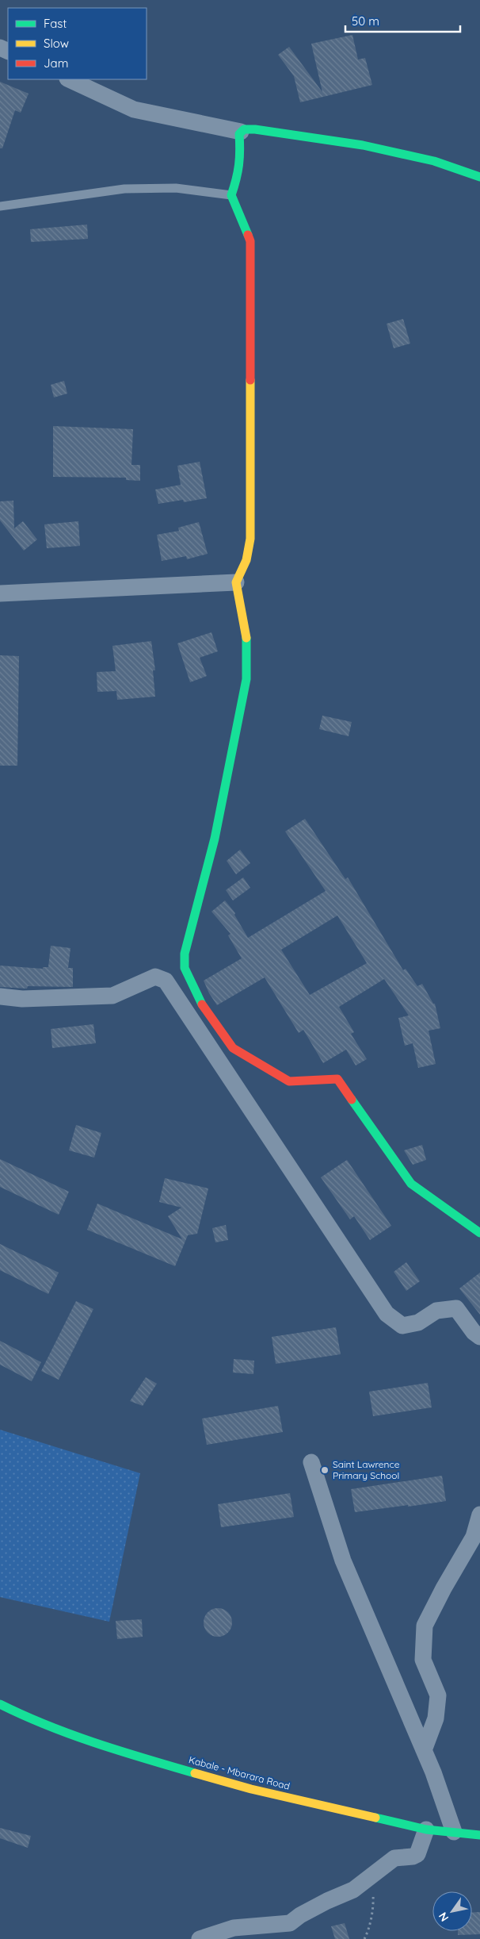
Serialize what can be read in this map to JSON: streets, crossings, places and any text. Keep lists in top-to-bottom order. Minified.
{"streets":{"street":["Kabale - Mbarara Road"]},"places":["Saint Lawrence Primary School"],"legend":["Fast","Slow","Jam"],"scale_bar":"50 m","north":"bottom left"}
